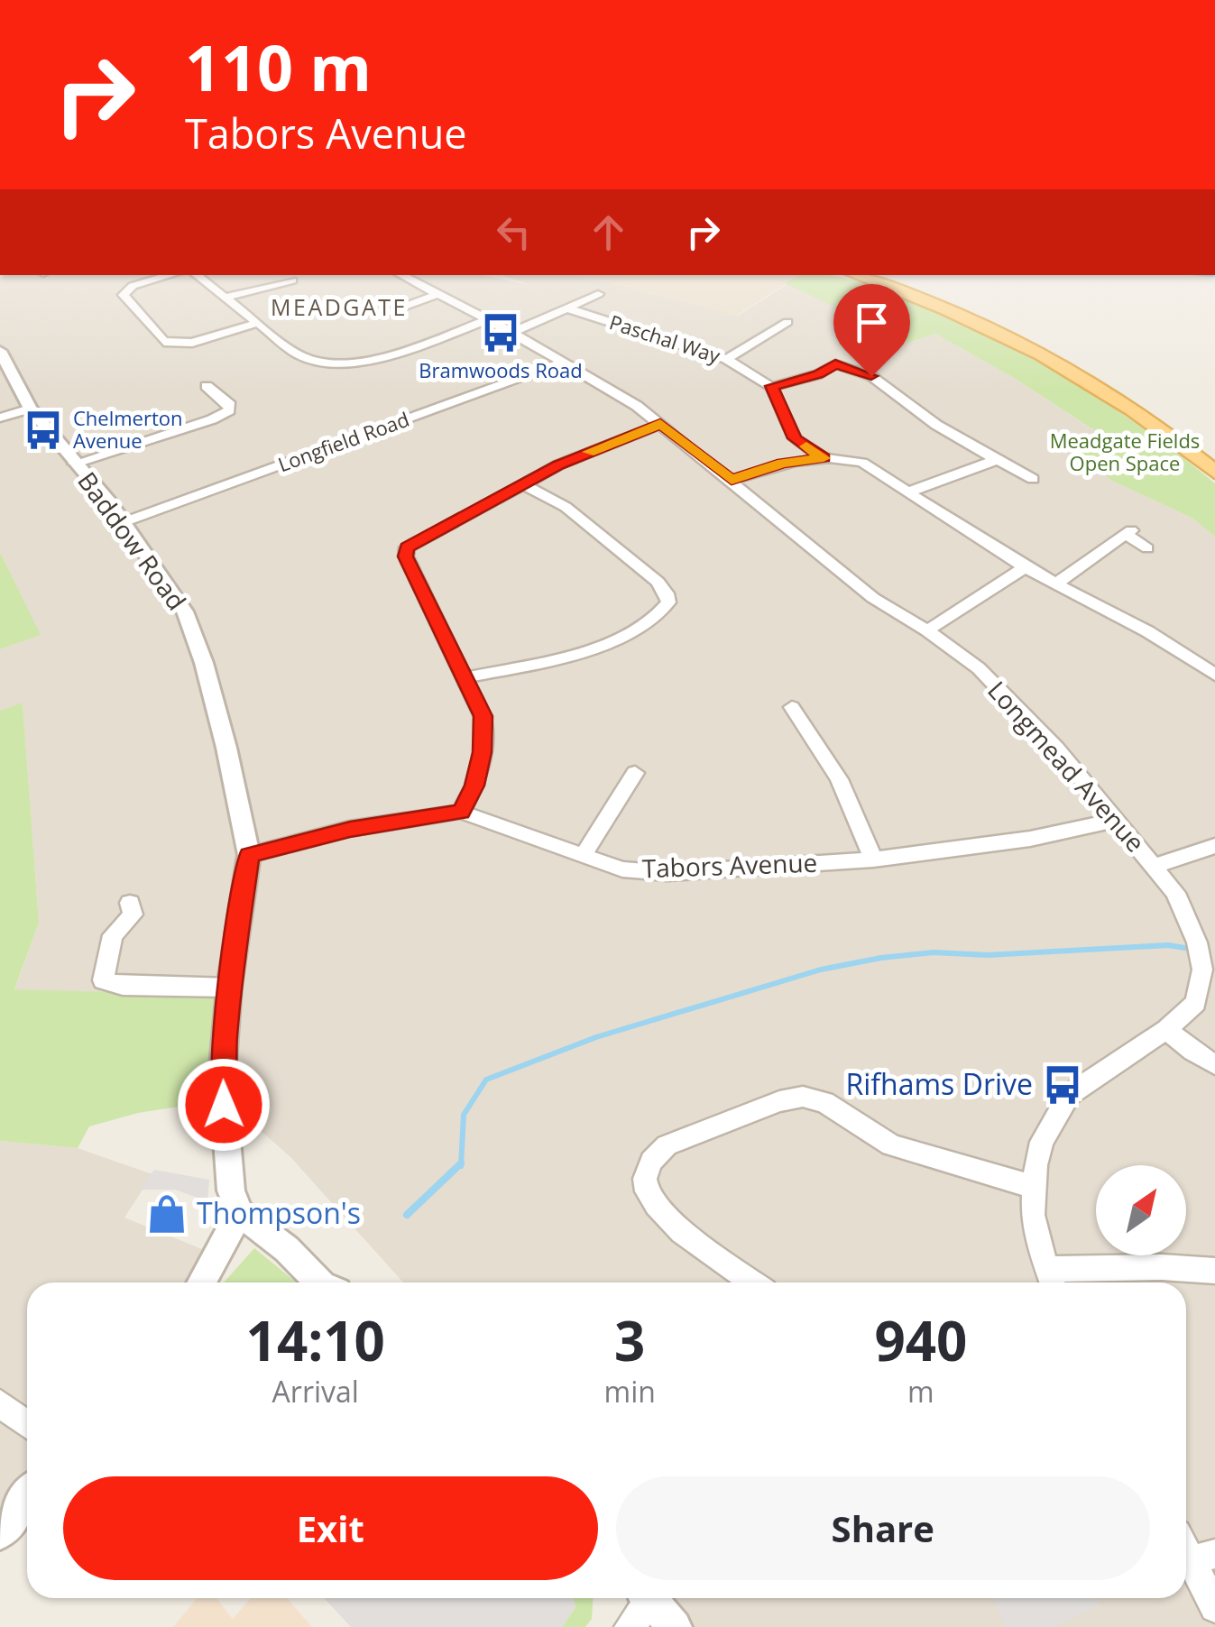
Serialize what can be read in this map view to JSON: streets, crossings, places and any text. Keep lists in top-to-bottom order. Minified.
{"streets":{"street":["Paschal Way","Longfield Road","Baddow Road","Longmead Avenue","Tabors Avenue"]},"crossings":[["Longfield Road","Baddow Road"],["Longfield Road","Longmead Avenue"],["Baddow Road","Tabors Avenue"],["Longmead Avenue","Tabors Avenue"]],"districts":["MEADGATE"],"parks":["Meadgate Fields Open Space"],"places":{"bus stop":["Bramwoods Road","Chelmerton Avenue","Rifhams Drive"],"shop":["Thompson's"]},"north":"top right","page":{"turn":["110 m","Tabors Avenue"],"eta":["14:10","Arrival","3","min","940","m"],"buttons":["Exit","Share"]}}
